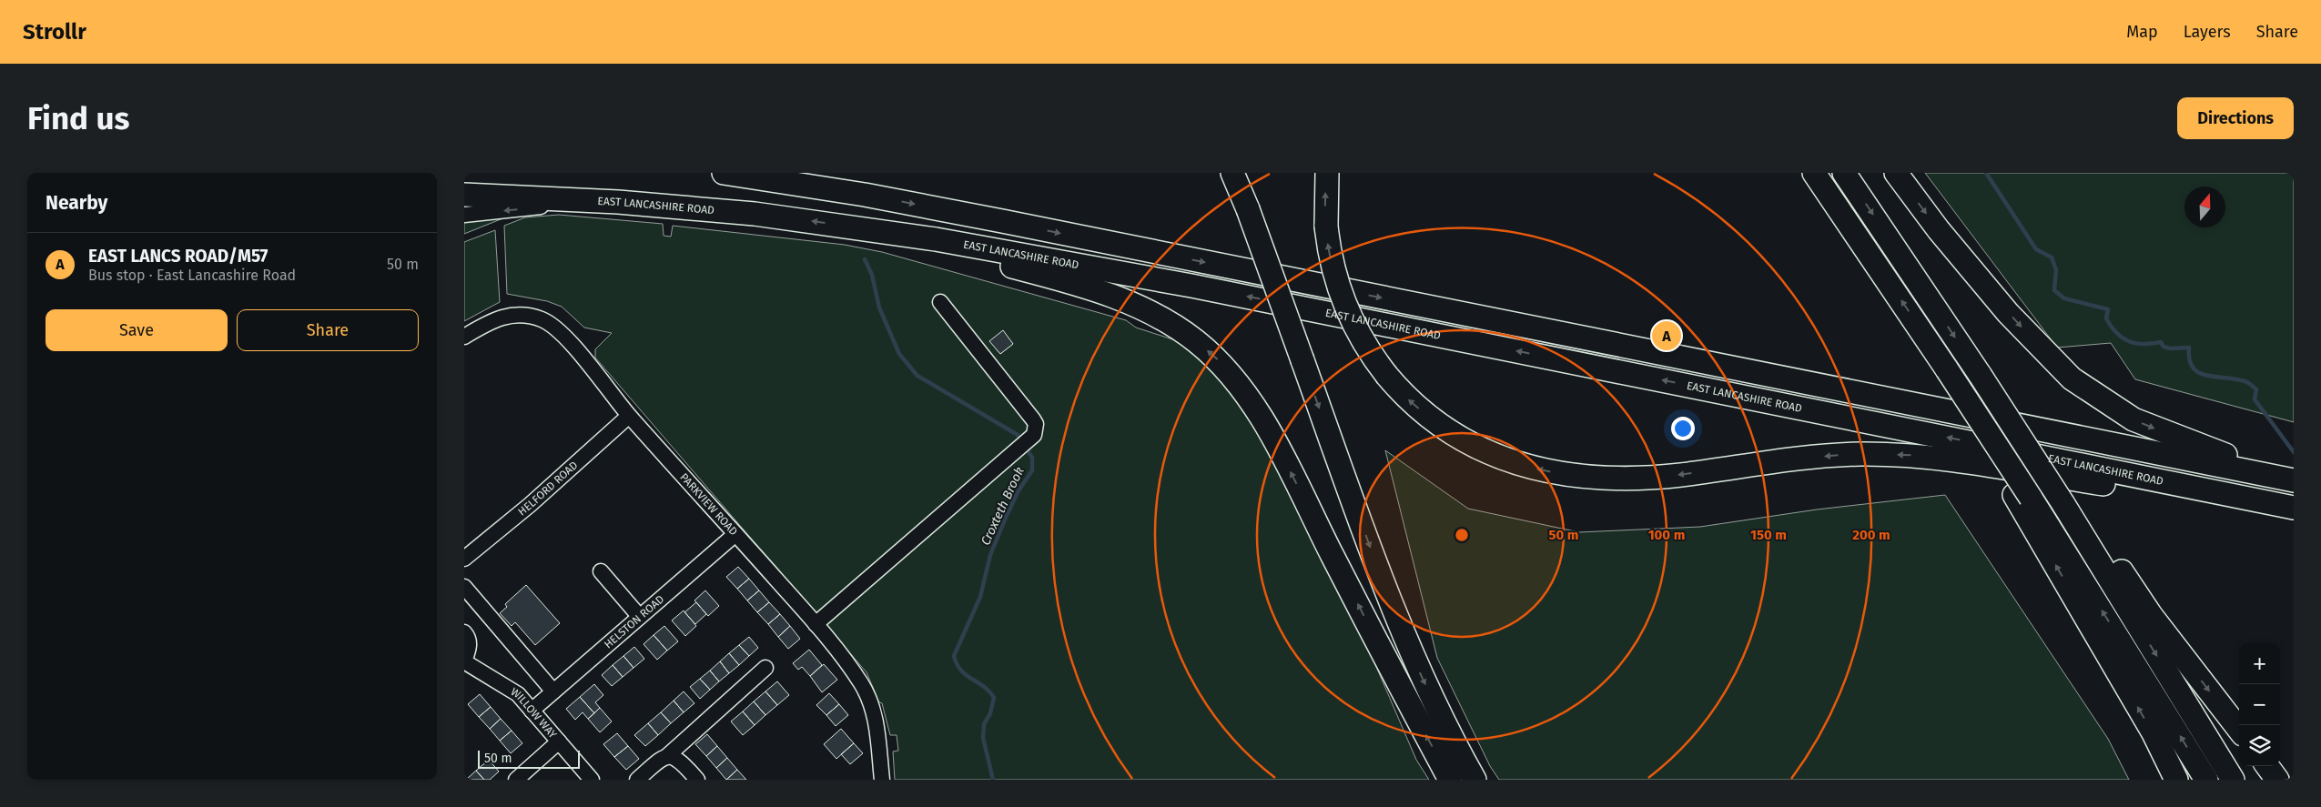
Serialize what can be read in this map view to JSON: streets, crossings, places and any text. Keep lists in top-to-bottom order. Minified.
{"streets":{"highway":["EAST LANCASHIRE ROAD"],"street":["HELFORD ROAD","PARKVIEW ROAD","HELSTON ROAD","WILLOW WAY"]},"crossings":[["HELFORD ROAD","PARKVIEW ROAD"],["PARKVIEW ROAD","HELSTON ROAD"],["HELSTON ROAD","WILLOW WAY"]],"water":["Croxteth Brook"],"scale_bar":"50 m","north":"top","page":{"header":"Strollr","nav":["Map","Layers","Share"],"buttons":["Directions",["Save","Share"]],"title":"Find us","heading":"Nearby","list":[{"mark":"A","name":"EAST LANCS ROAD/M57","note":"Bus stop · East Lancashire Road","value":"50 m"}],"pins":"A","map_buttons":["+","−"],"scale":"50 m"},"rings":["50 m","100 m","150 m","200 m"]}
